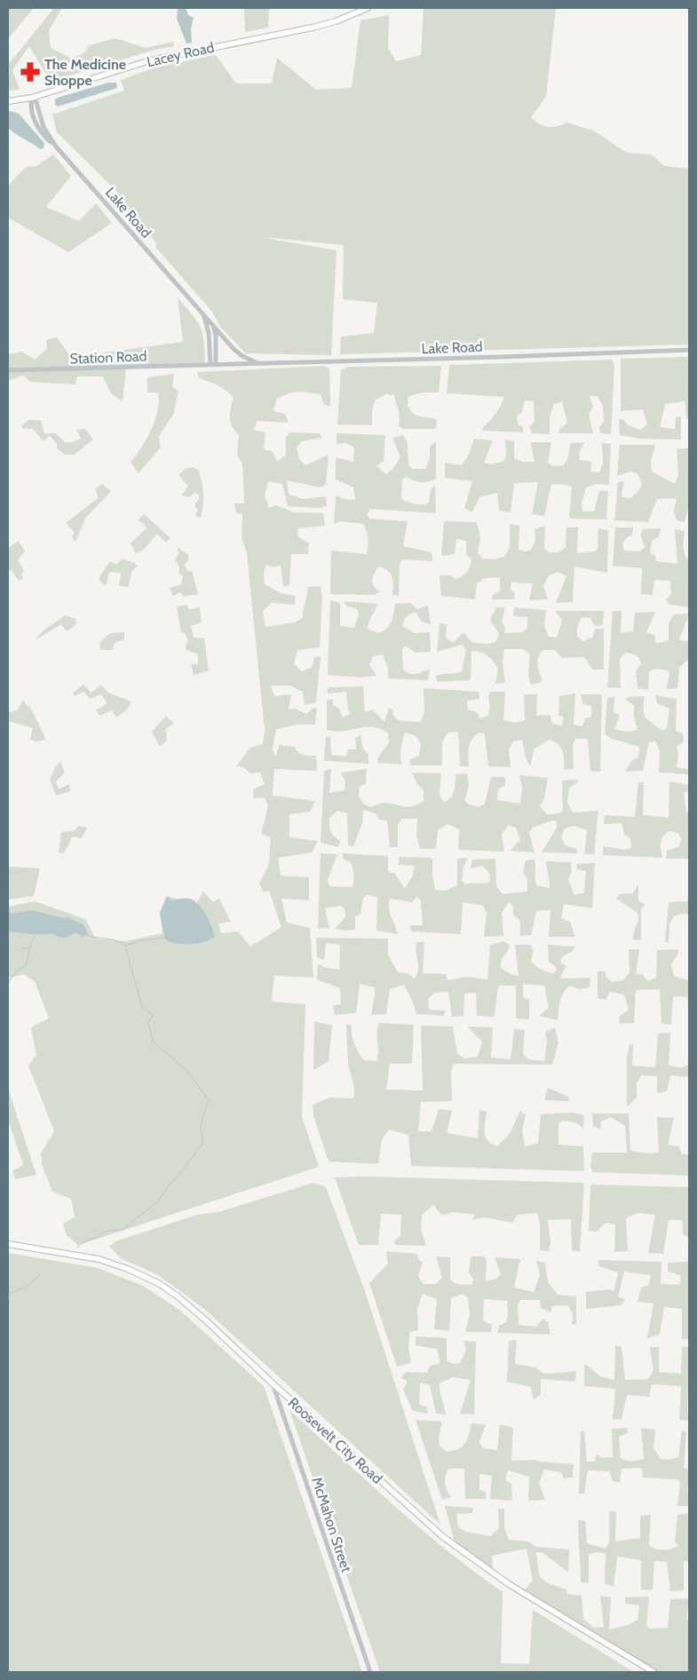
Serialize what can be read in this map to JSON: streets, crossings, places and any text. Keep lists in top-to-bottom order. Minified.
{"streets":{"main road":["Lacey Road","Roosevelt City Road"],"street":["Lake Road","Station Road","McMahon Street"]},"crossings":[["Lacey Road","Lake Road"],["Lake Road","Station Road"],["Roosevelt City Road","McMahon Street"]],"places":{"pharmacy":["The Medicine Shoppe"]}}
